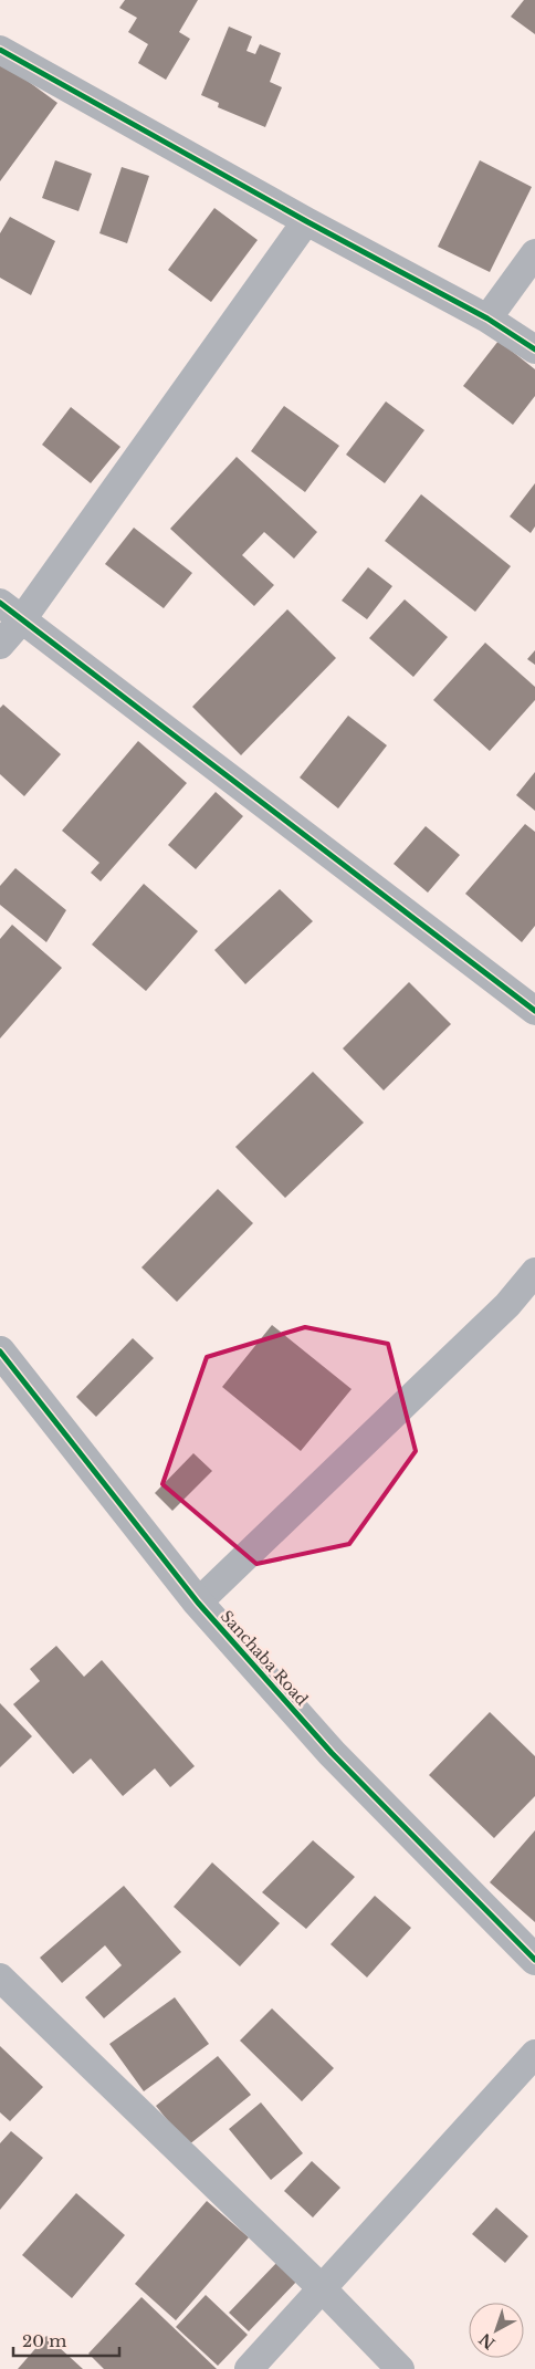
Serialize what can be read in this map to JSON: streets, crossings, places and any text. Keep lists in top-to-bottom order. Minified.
{"streets":{"street":["Sanchaba Road"]},"scale_bar":"20 m","north":"bottom left"}
